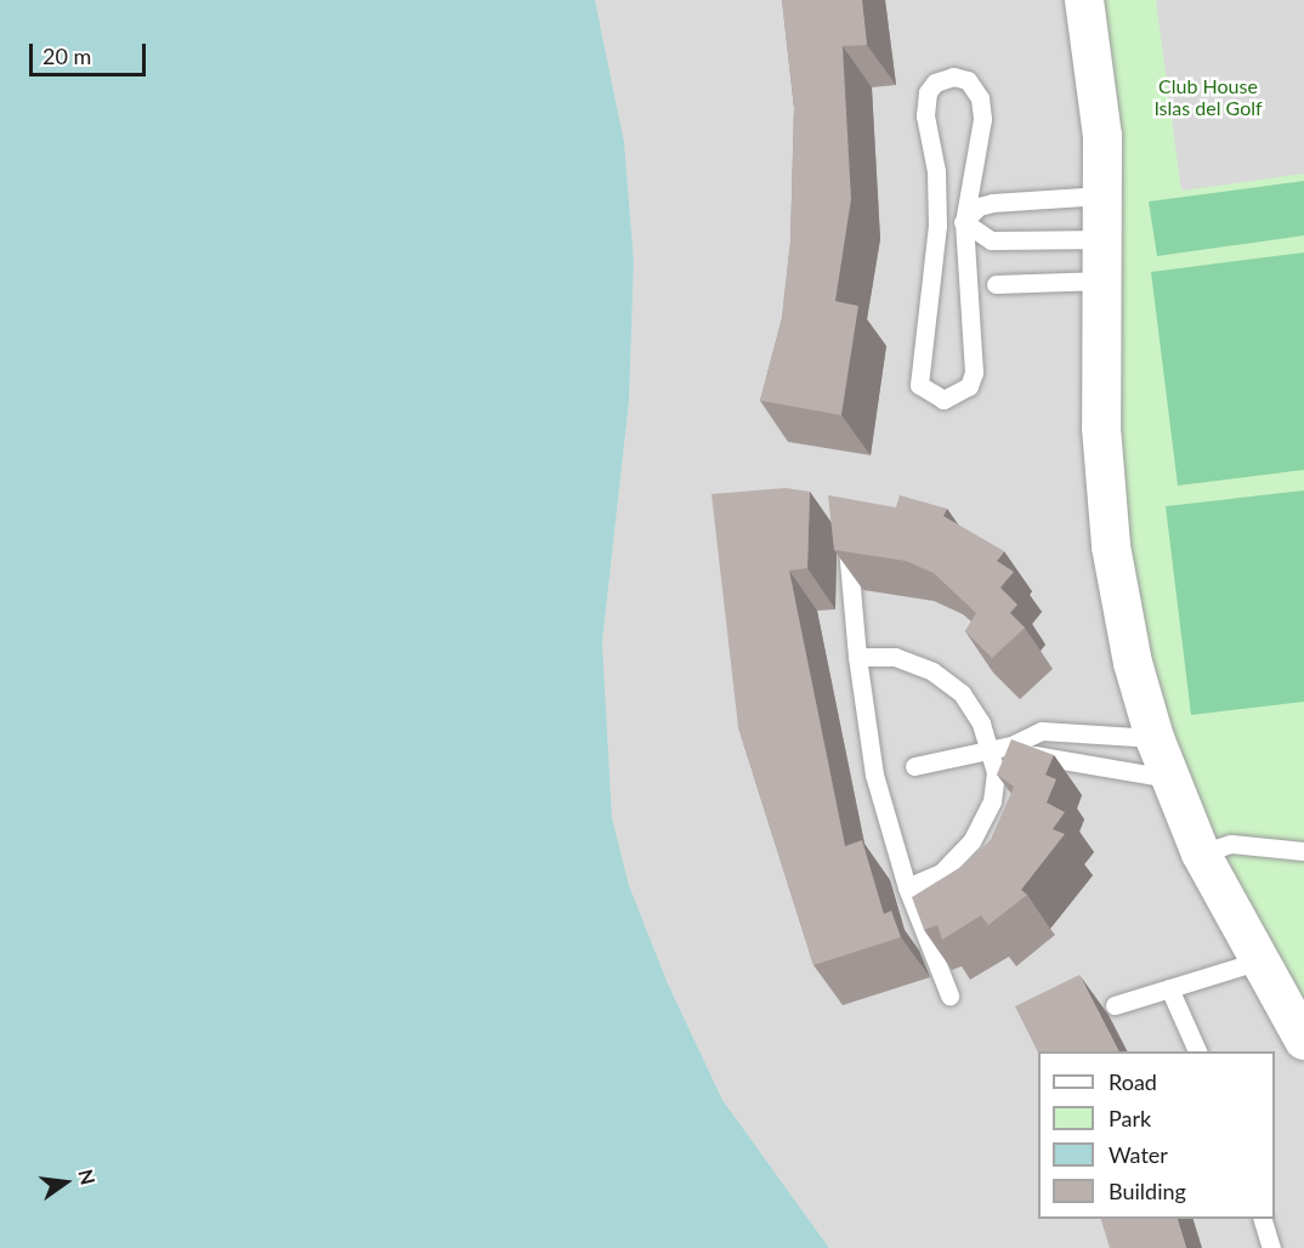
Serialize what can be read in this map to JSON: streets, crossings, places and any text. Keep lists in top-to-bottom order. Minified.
{"parks":["Club House Islas del Golf"],"legend":["Road","Park","Water","Building"],"scale_bar":"20 m","north":"right"}
